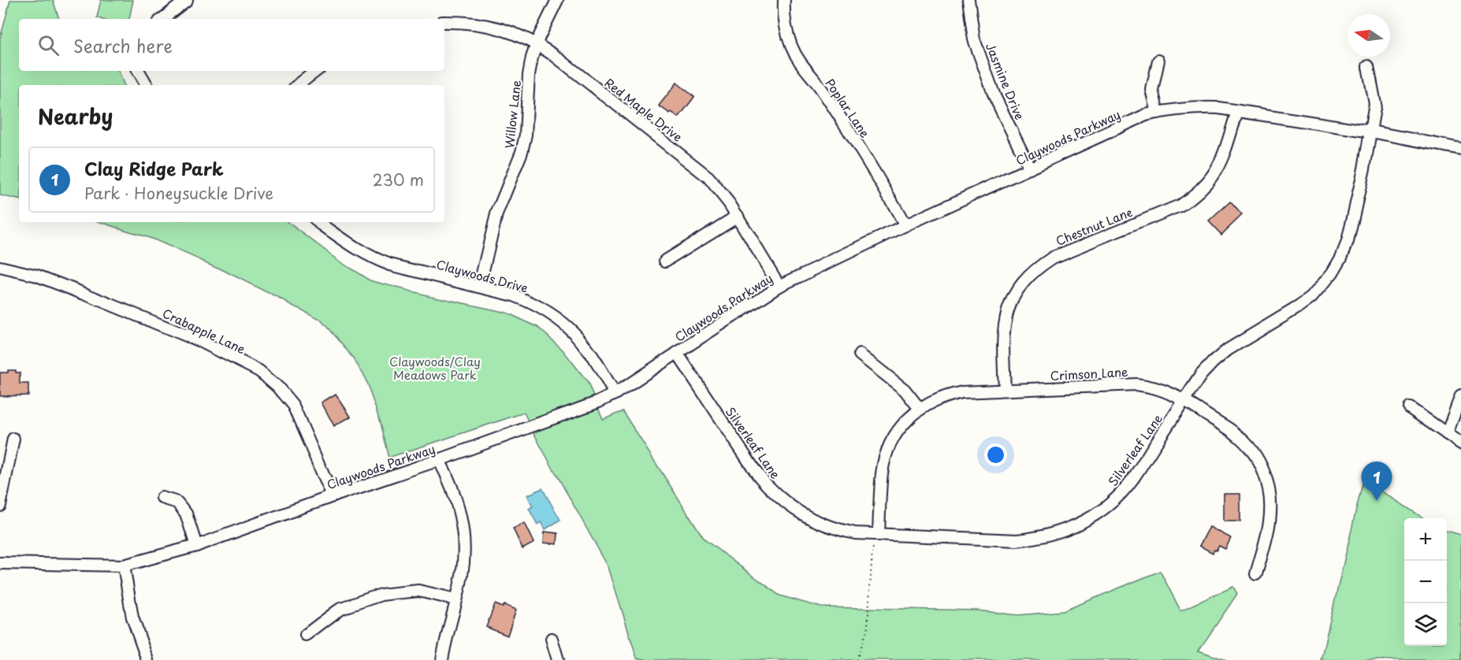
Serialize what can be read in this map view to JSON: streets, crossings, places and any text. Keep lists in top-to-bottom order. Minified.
{"streets":{"street":["Jasmine Drive","Poplar Lane","Red Maple Drive","Willow Lane","Claywoods Parkway","Chestnut Lane","Claywoods Drive","Crabapple Lane","Crimson Lane","Silverleaf Lane"]},"crossings":[["Jasmine Drive","Claywoods Parkway"],["Poplar Lane","Claywoods Parkway"],["Red Maple Drive","Willow Lane"],["Red Maple Drive","Claywoods Parkway"],["Willow Lane","Claywoods Drive"],["Claywoods Parkway","Chestnut Lane"],["Claywoods Parkway","Claywoods Drive"],["Claywoods Parkway","Crabapple Lane"],["Claywoods Parkway","Silverleaf Lane"],["Chestnut Lane","Crimson Lane"],["Crimson Lane","Silverleaf Lane"]],"parks":["Claywoods/Clay Meadows Park"],"north":"left","page":{"search":"Search here","heading":"Nearby","list":[{"mark":"1","name":"Clay Ridge Park","note":"Park · Honeysuckle Drive","value":"230 m"}],"pins":"1","map_buttons":["+","−"]}}
